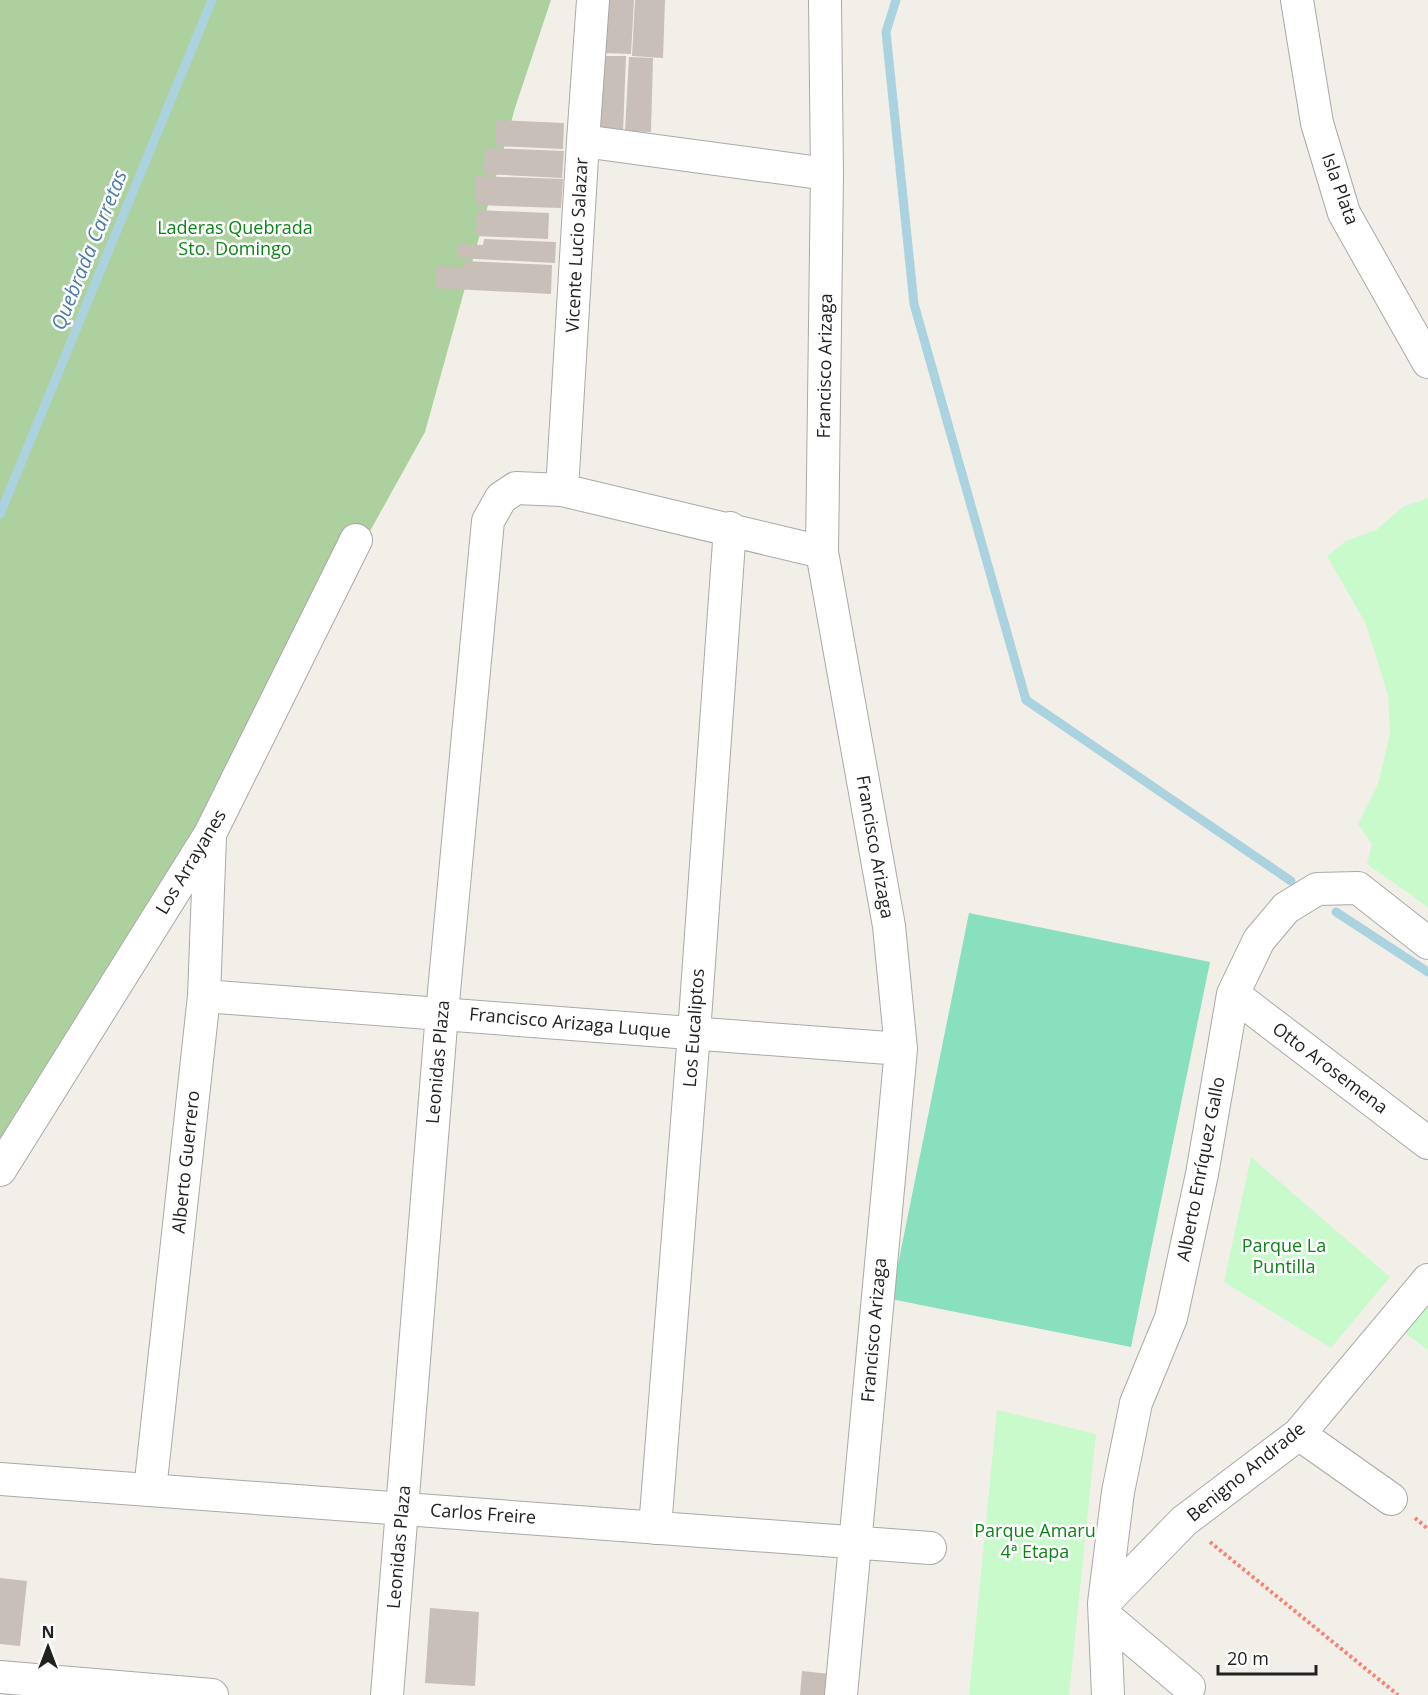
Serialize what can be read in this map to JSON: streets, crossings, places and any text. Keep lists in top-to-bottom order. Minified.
{"streets":{"street":["Isla Plata","Vicente Lucio Salazar","Francisco Arizaga","Los Arrayanes","Francisco Arizaga Luque","Los Eucaliptos","Leonidas Plaza","Otto Arosemena","Alberto Guerrero","Alberto Enríquez Gallo","Benigno Andrade","Carlos Freire"]},"crossings":[["Vicente Lucio Salazar","Leonidas Plaza"],["Francisco Arizaga","Francisco Arizaga Luque"],["Francisco Arizaga","Leonidas Plaza"],["Francisco Arizaga","Carlos Freire"],["Los Arrayanes","Alberto Guerrero"],["Francisco Arizaga Luque","Los Eucaliptos"],["Francisco Arizaga Luque","Leonidas Plaza"],["Francisco Arizaga Luque","Alberto Guerrero"],["Los Eucaliptos","Leonidas Plaza"],["Los Eucaliptos","Carlos Freire"],["Leonidas Plaza","Carlos Freire"],["Otto Arosemena","Alberto Enríquez Gallo"],["Alberto Guerrero","Carlos Freire"],["Alberto Enríquez Gallo","Benigno Andrade"]],"water":["Quebrada Carretas"],"parks":["Laderas Quebrada Sto. Domingo","Parque La Puntilla","Parque Amaru 4ª Etapa"],"scale_bar":"20 m","north":"top"}
